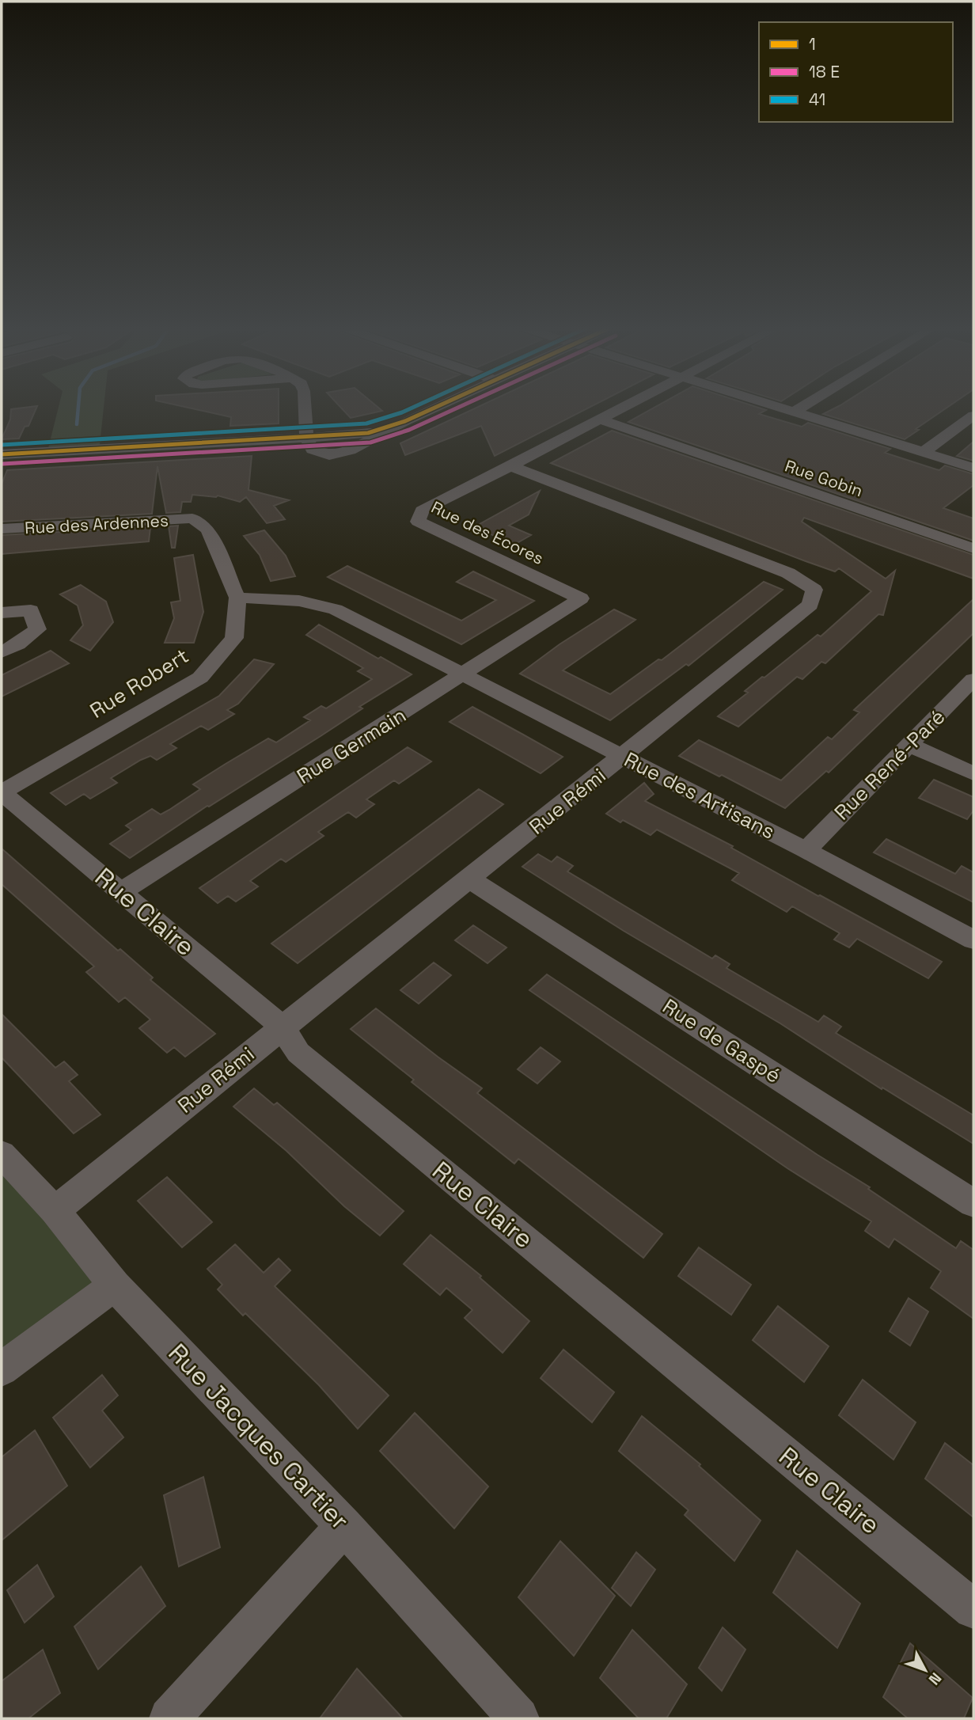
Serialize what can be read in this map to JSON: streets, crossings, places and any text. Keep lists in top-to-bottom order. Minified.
{"streets":{"street":["Rue Gobin","Rue des Ardennes","Rue des Écores","Rue Robert","Rue Germain","Rue René-Paré","Rue des Artisans","Rue Rémi","Rue Claire","Rue de Gaspé","Rue Jacques Cartier"]},"crossings":[["Rue Gobin","Rue des Écores"],["Rue des Ardennes","Rue Robert"],["Rue des Écores","Rue Germain"],["Rue des Écores","Rue Rémi"],["Rue Robert","Rue des Artisans"],["Rue Robert","Rue Claire"],["Rue Germain","Rue des Artisans"],["Rue Germain","Rue Claire"],["Rue René-Paré","Rue des Artisans"],["Rue des Artisans","Rue Rémi"],["Rue Rémi","Rue Claire"],["Rue Rémi","Rue de Gaspé"],["Rue Rémi","Rue Jacques Cartier"]],"lines":["transit line 1","transit line 41"],"legend":["1","18 E","41"],"north":"bottom right"}
